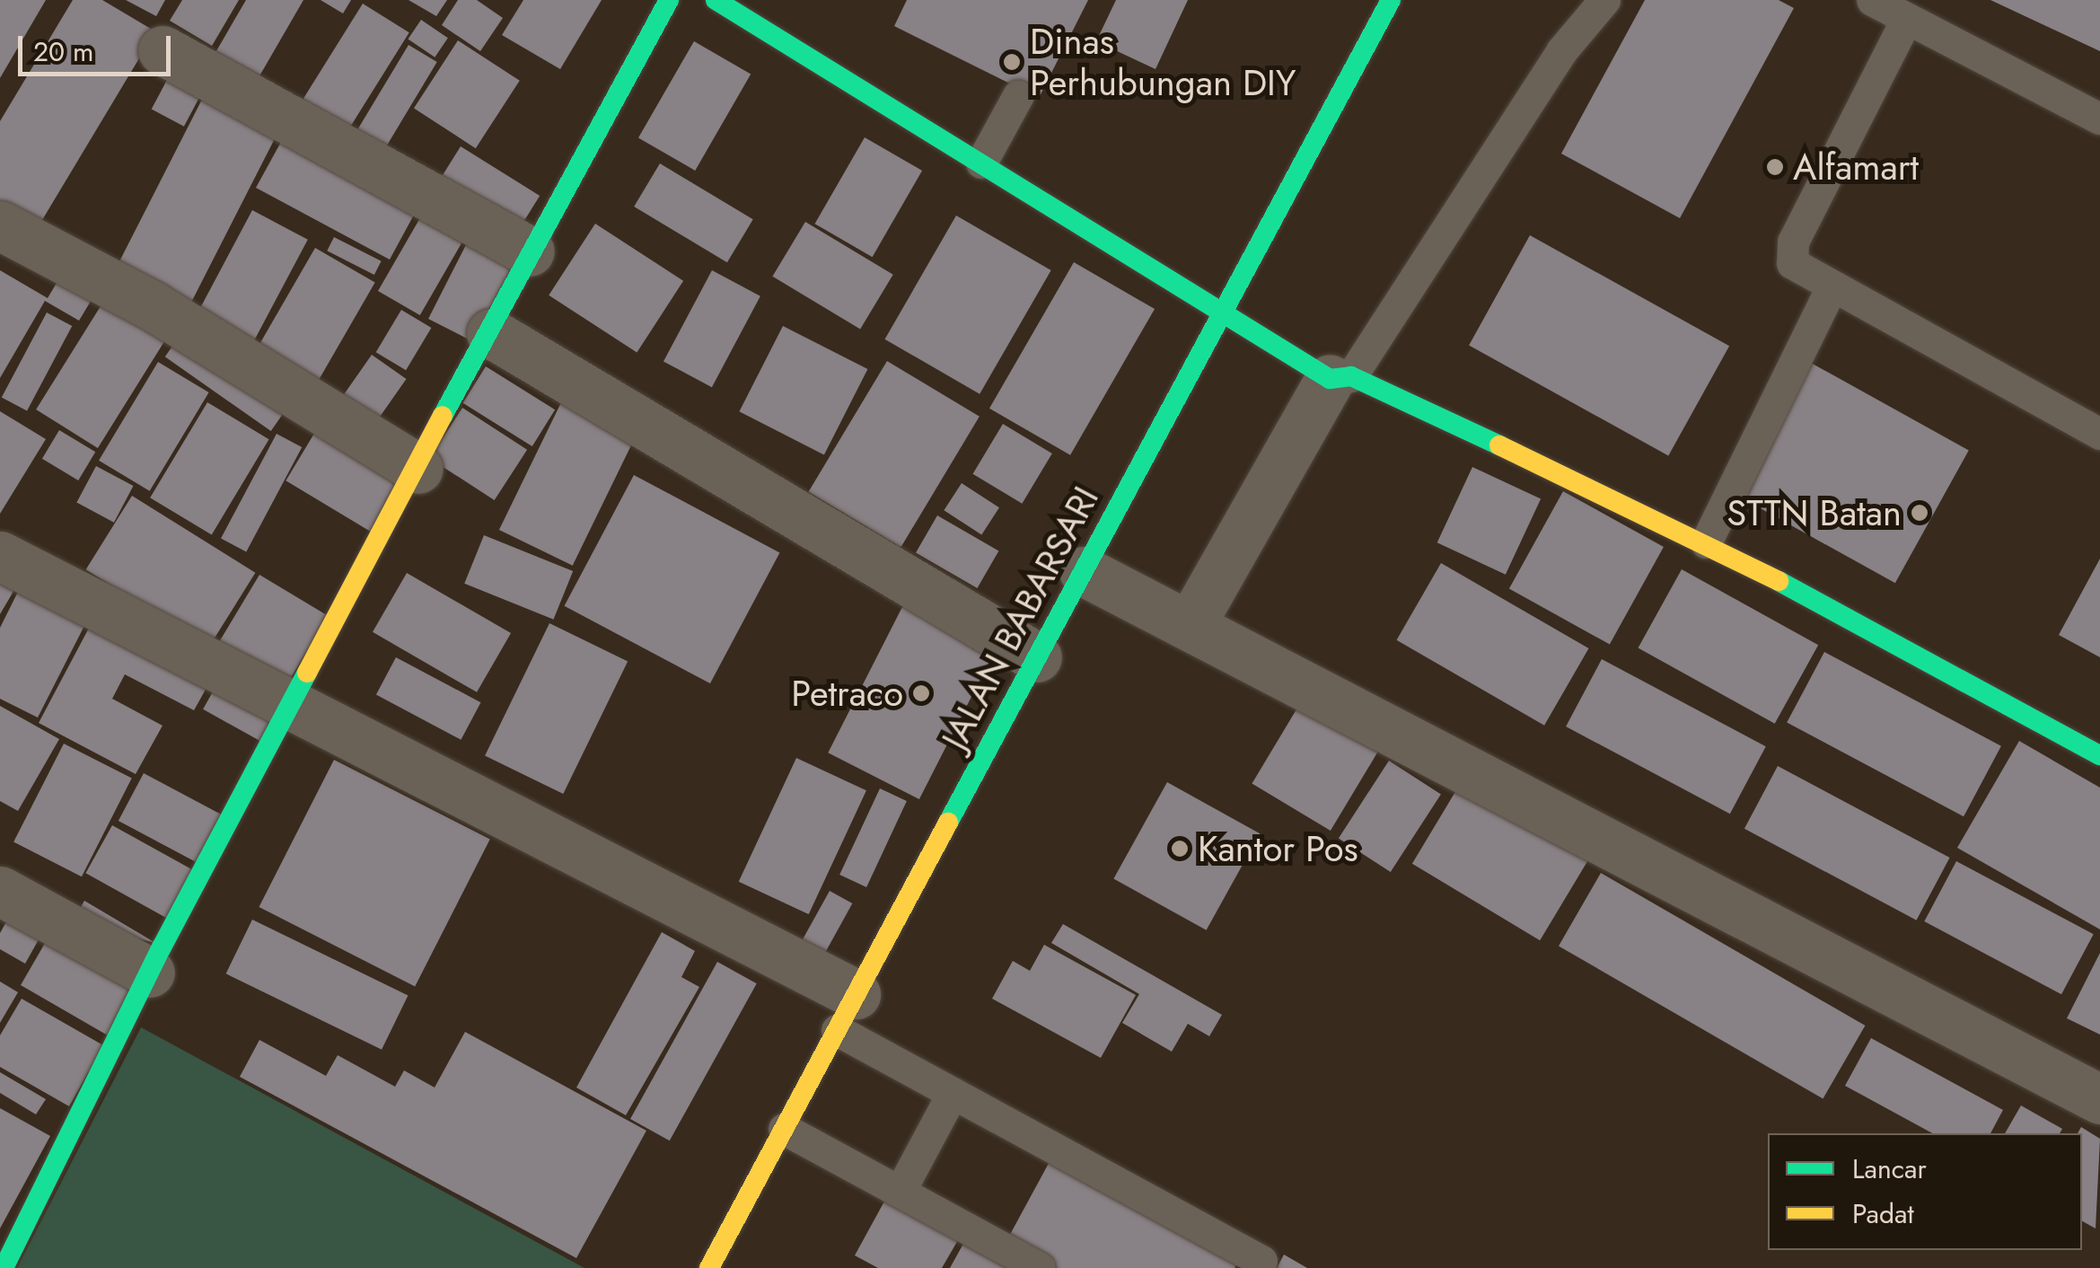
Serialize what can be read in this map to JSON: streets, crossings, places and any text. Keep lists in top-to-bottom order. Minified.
{"streets":{"street":["JALAN BABARSARI"]},"places":["Dinas Perhubungan DIY","Alfamart","STTN Batan","Petraco","Kantor Pos"],"legend":["Lancar","Padat"],"scale_bar":"20 m"}
